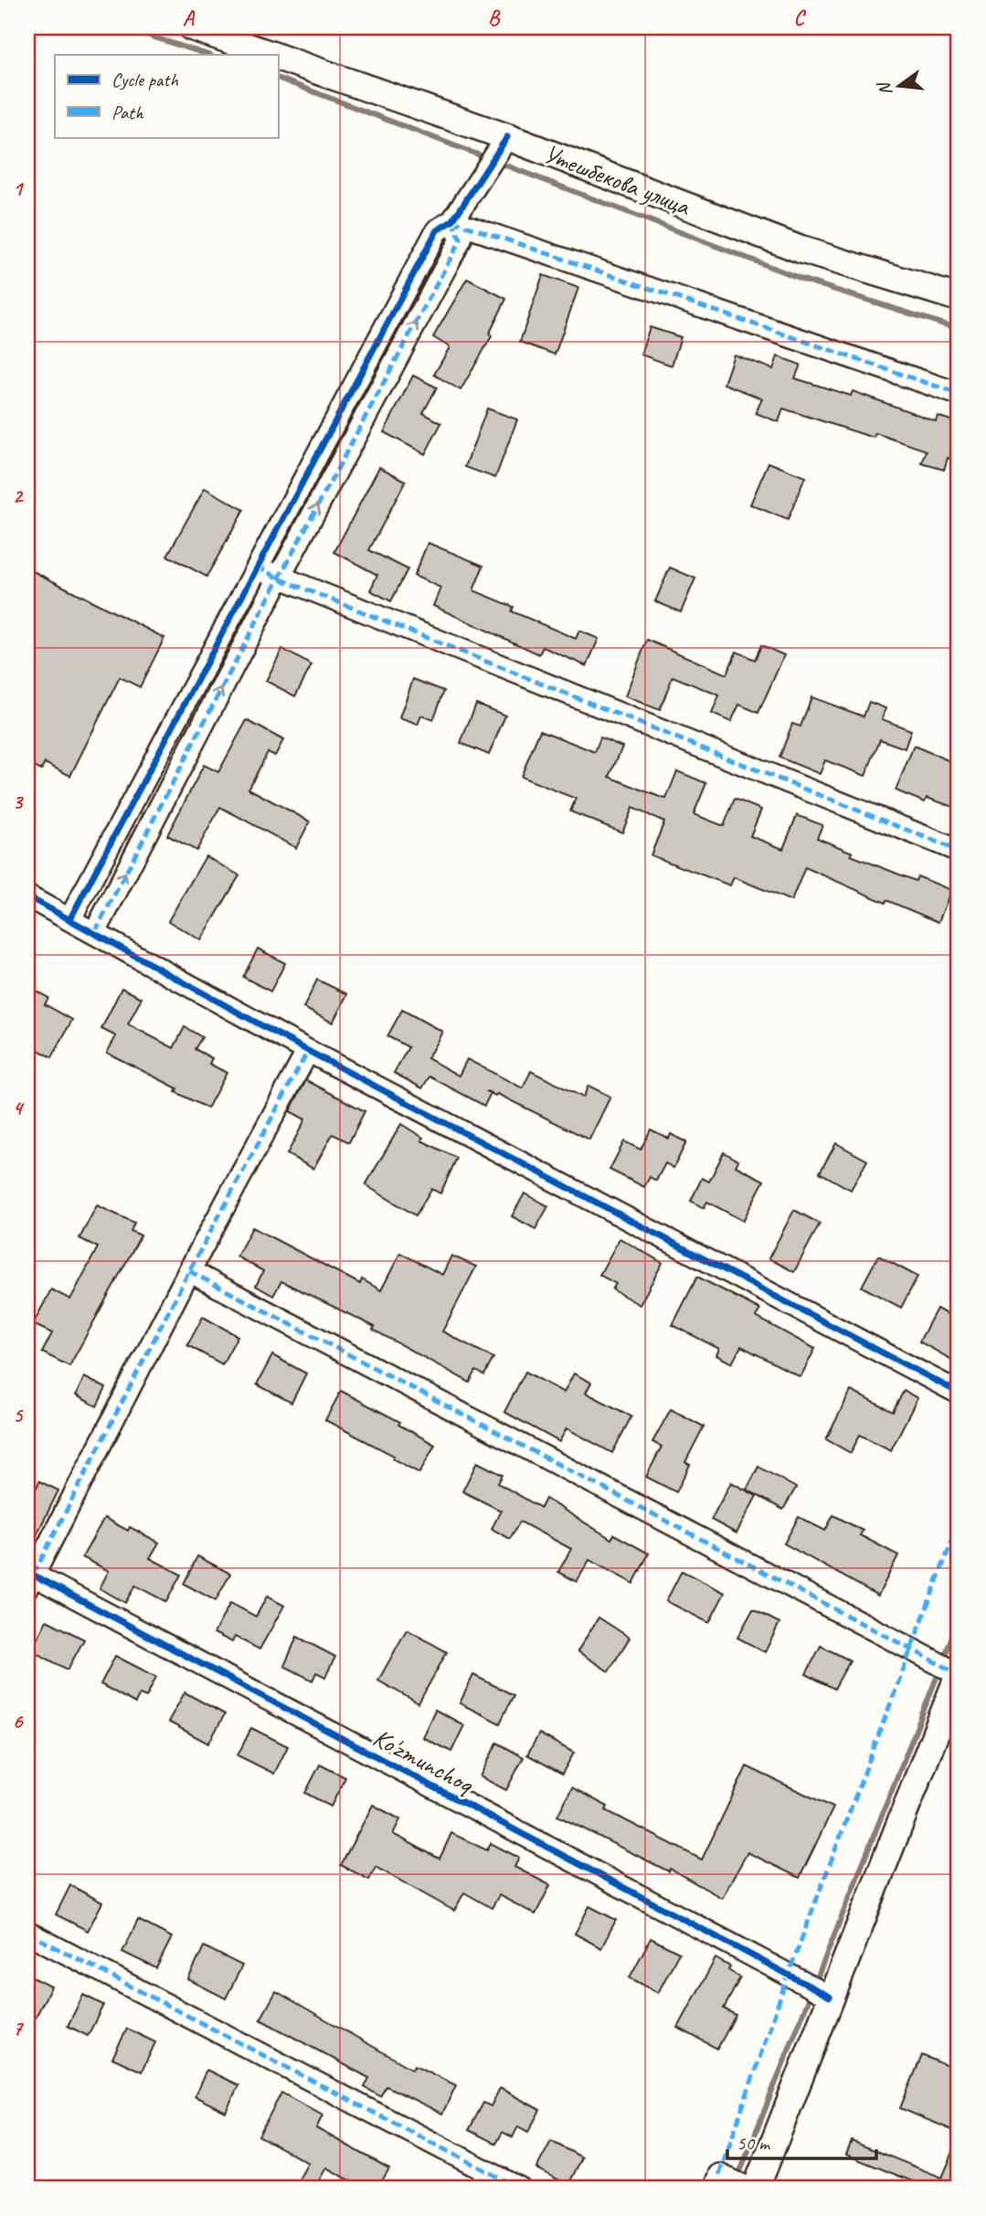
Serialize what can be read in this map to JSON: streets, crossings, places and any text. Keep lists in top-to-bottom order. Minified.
{"streets":{"main road":["Утешбекова улица"],"street":["Ko'zmunchoq"]},"legend":["Cycle path","Path"],"scale_bar":"50 m","north":"left","grid":{"columns":["A","B","C"],"rows":["1","2","3","4","5","6","7"]}}
